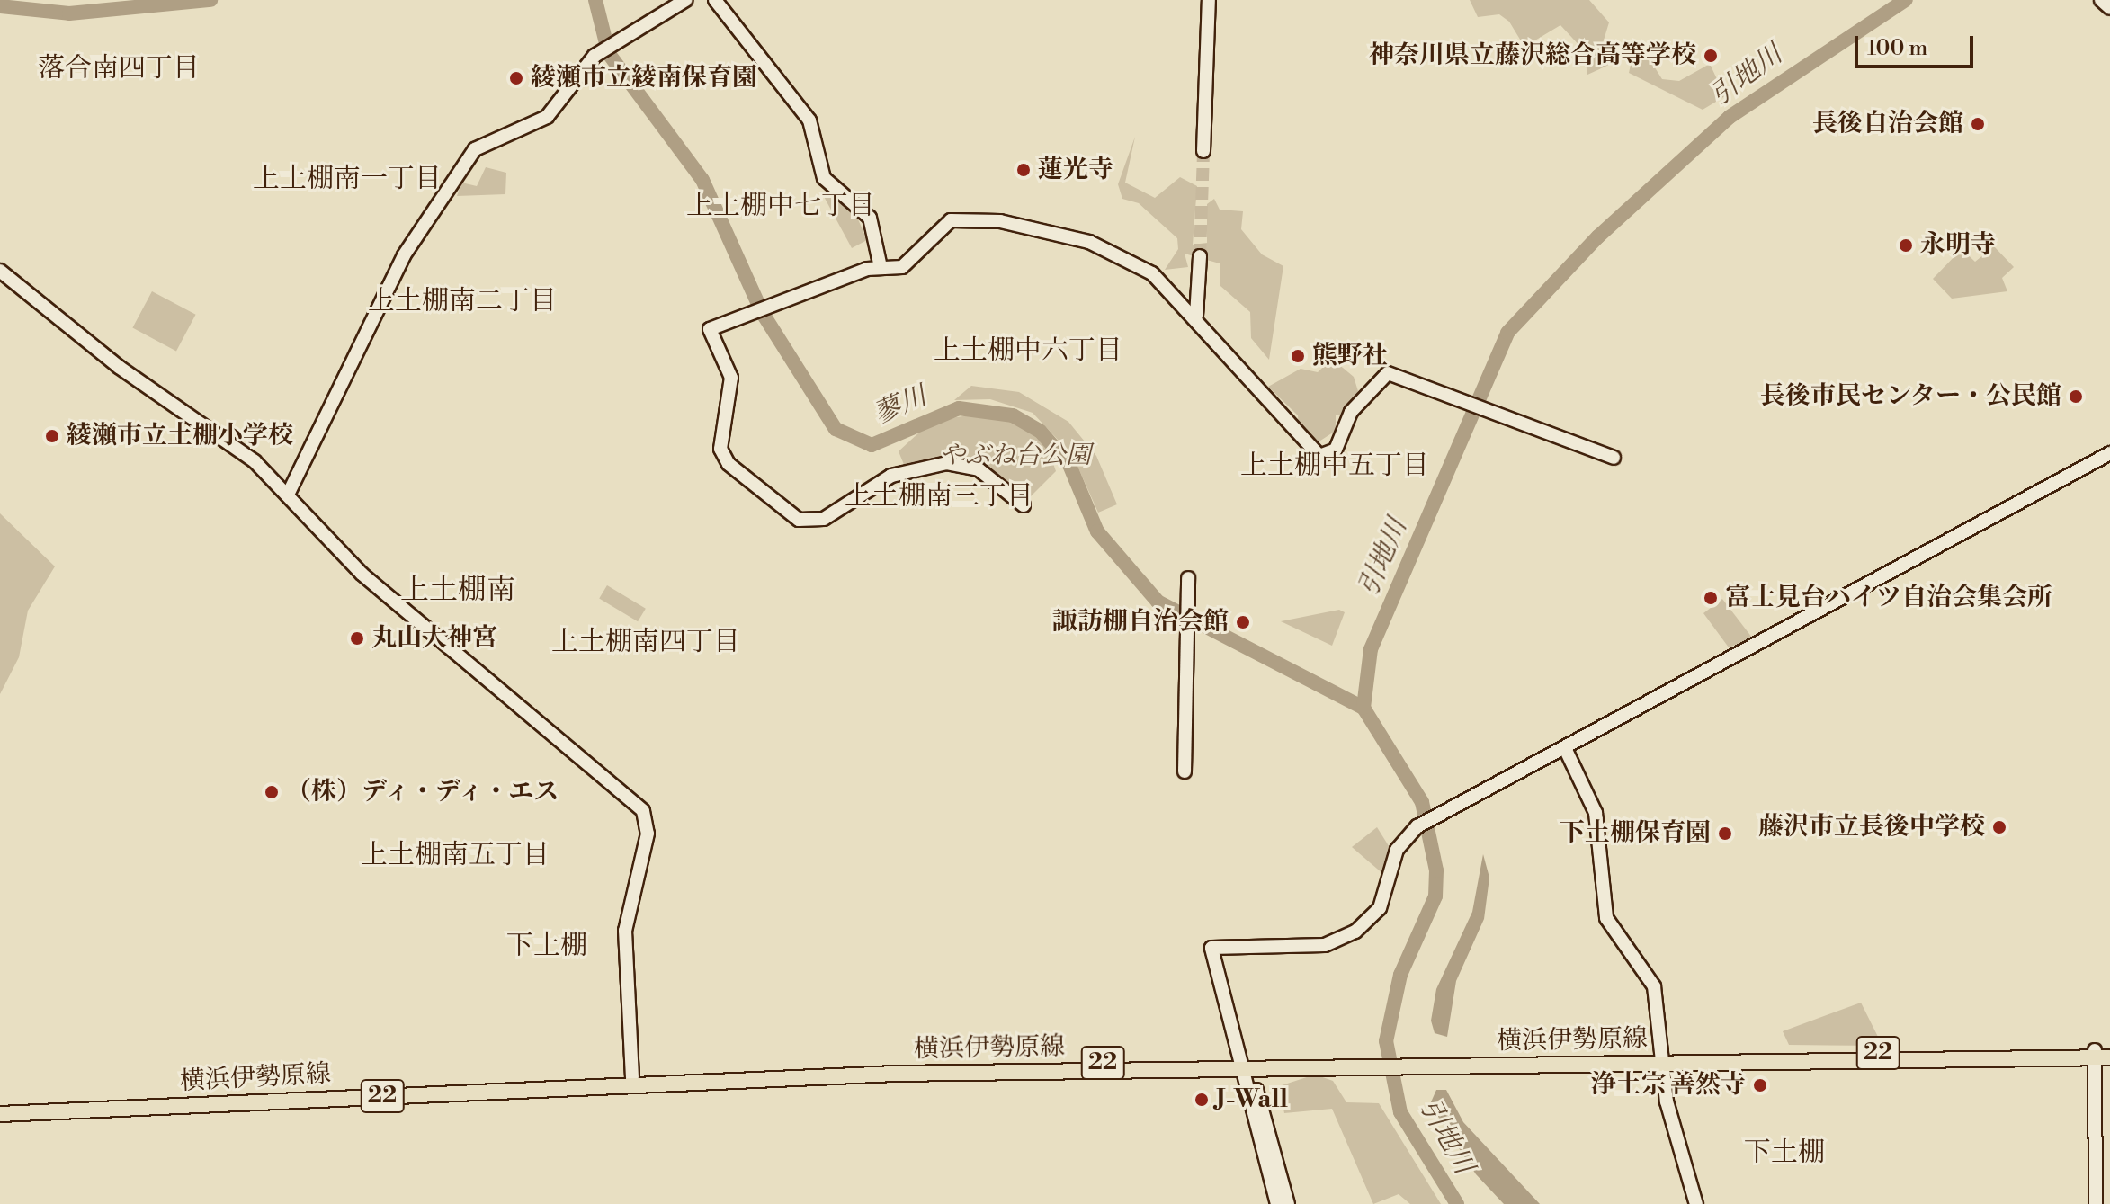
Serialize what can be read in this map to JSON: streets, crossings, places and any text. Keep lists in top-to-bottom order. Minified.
{"streets":{"main road":["横浜伊勢原線","22"]},"districts":["落合南四丁目","上土棚南一丁目","上土棚中七丁目","上土棚南二丁目","上土棚中六丁目","上土棚中五丁目","上土棚南三丁目","上土棚南","上土棚南四丁目","上土棚南五丁目","下土棚","下土棚"],"water":["引地川","蓼川"],"parks":["やぶね台公園"],"places":["神奈川県立藤沢総合高等学校","綾瀬市立綾南保育園","長後自治会館","蓮光寺","永明寺","熊野社","長後市民センター・公民館","綾瀬市立土棚小学校","富士見台ハイツ自治会集会所","諏訪棚自治会館","丸山大神宮","（株）ディ・ディ・エス","藤沢市立長後中学校","下土棚保育園","浄土宗 善然寺","J-Wall"],"scale_bar":"100 m"}
